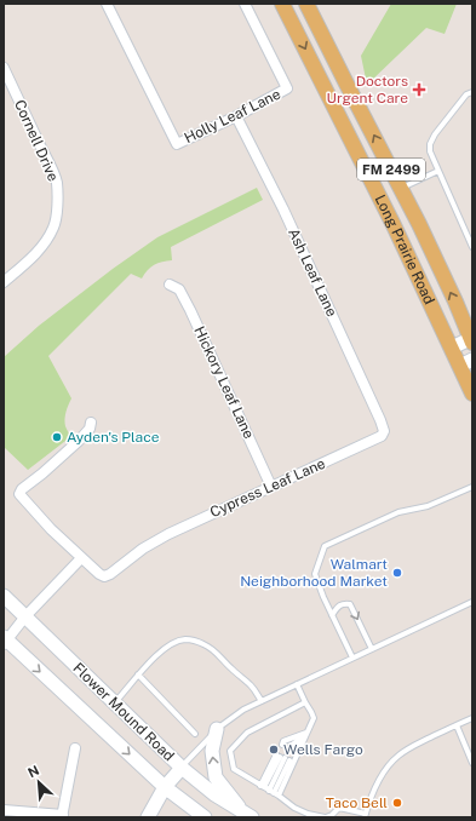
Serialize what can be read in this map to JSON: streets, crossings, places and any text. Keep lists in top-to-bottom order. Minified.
{"streets":{"main road":["FM 2499","Long Prairie Road","Flower Mound Road"],"street":["Holly Leaf Lane","Cornell Drive","Ash Leaf Lane","Hickory Leaf Lane","Cypress Leaf Lane"]},"crossings":[["Holly Leaf Lane","Ash Leaf Lane"],["Ash Leaf Lane","Cypress Leaf Lane"],["Hickory Leaf Lane","Cypress Leaf Lane"]],"places":{"health":["Doctors Urgent Care"],"other":["Ayden's Place","Walmart Neighborhood Market","Wells Fargo","Taco Bell"]},"north":"top left"}
